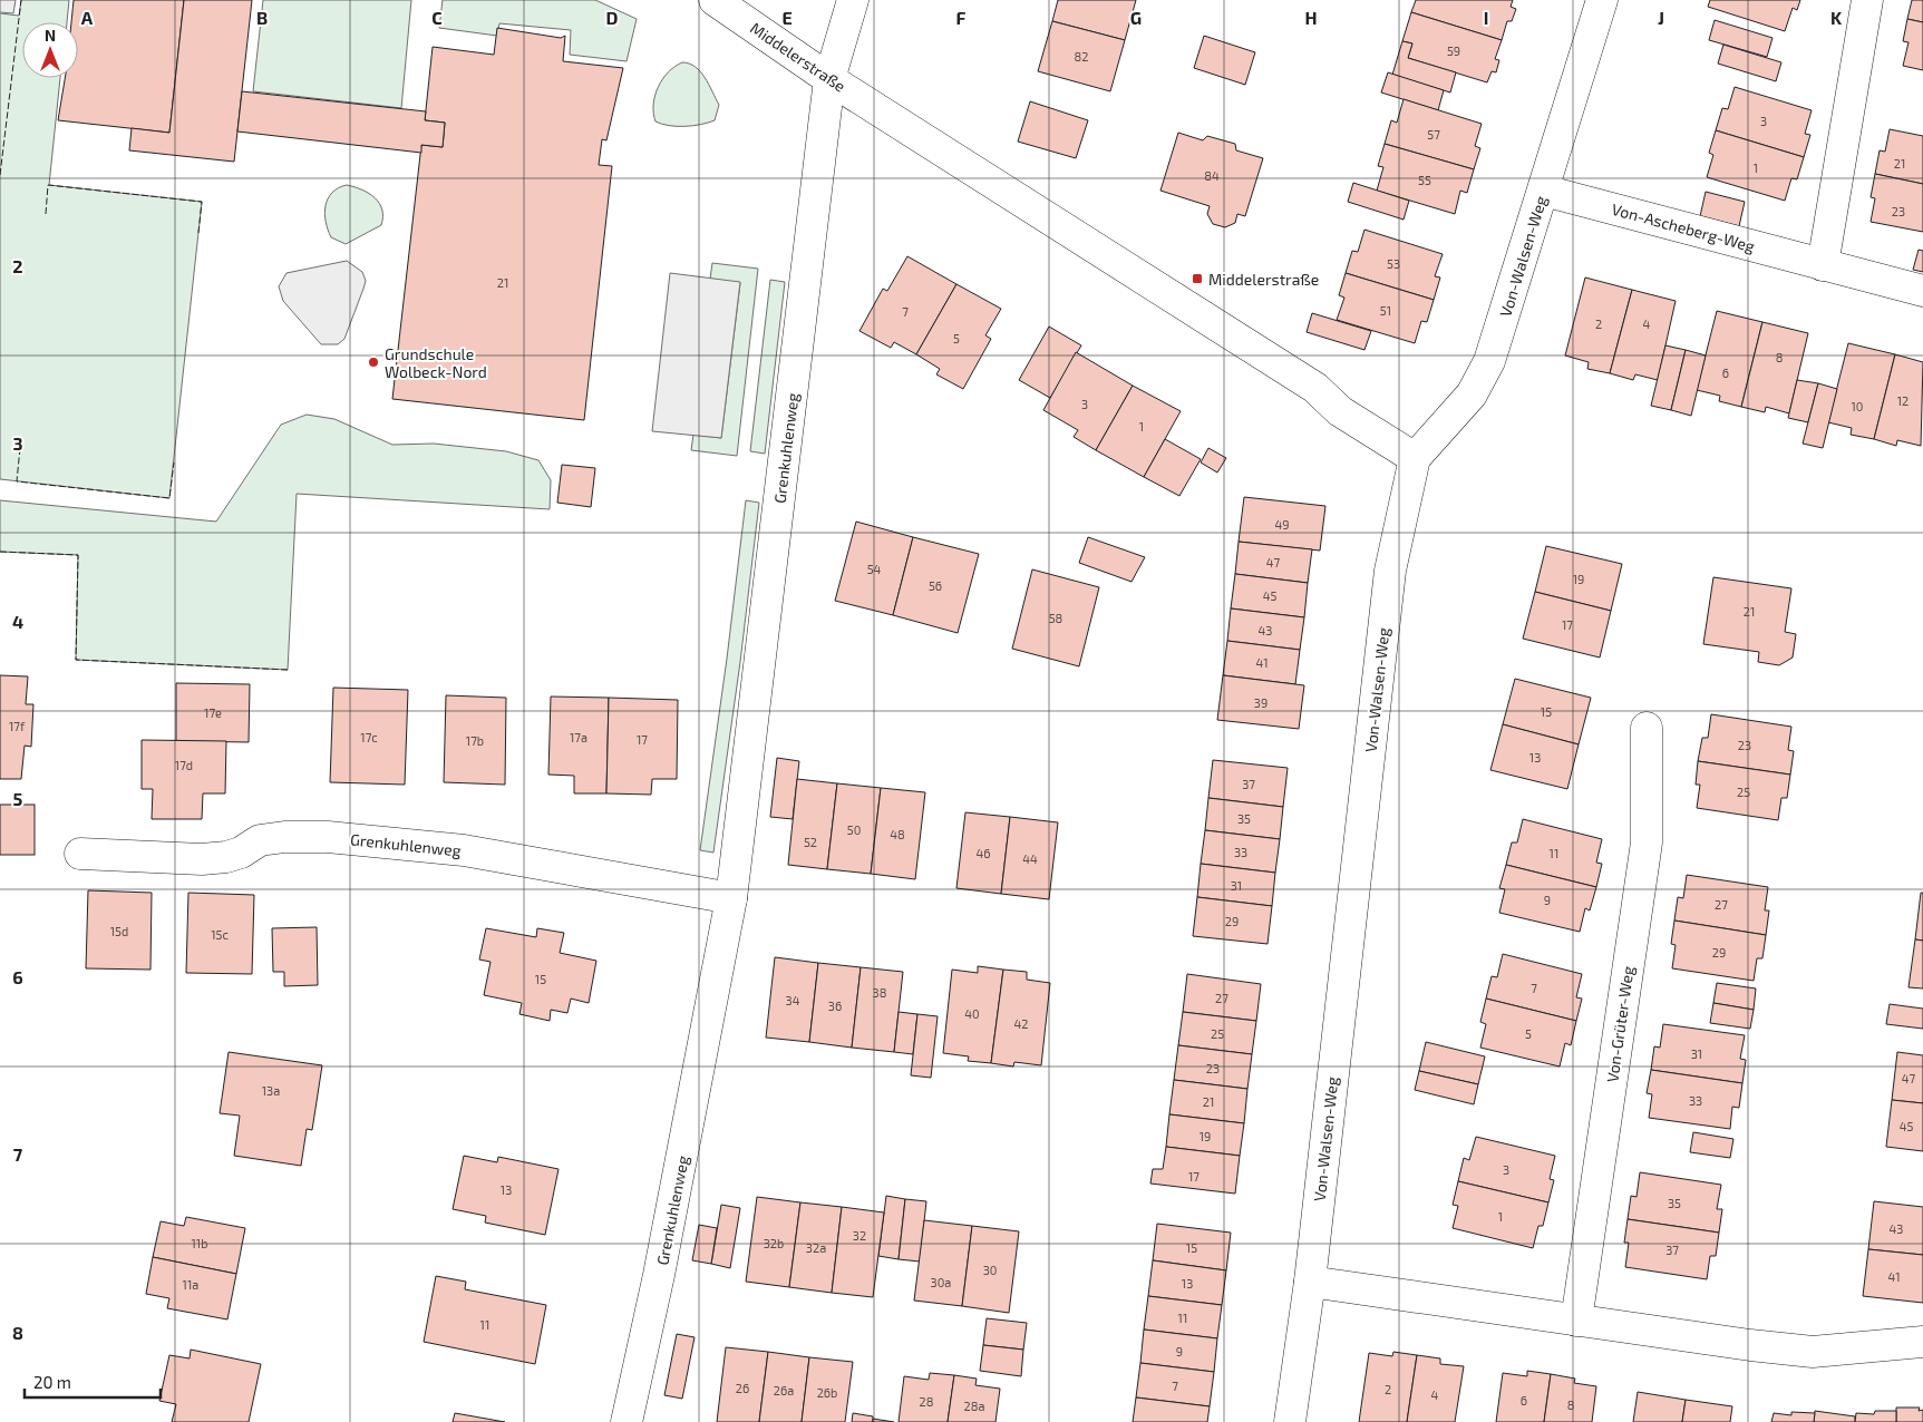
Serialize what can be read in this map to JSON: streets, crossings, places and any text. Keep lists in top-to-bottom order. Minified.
{"streets":{"street":["Middelerstraße","Von-Ascheberg-Weg","Von-Walsen-Weg","Grenkuhlenweg","Von-Grüter-Weg"]},"crossings":[["Middelerstraße","Von-Walsen-Weg"],["Middelerstraße","Grenkuhlenweg"],["Von-Ascheberg-Weg","Von-Walsen-Weg"]],"places":{"transit":["Middelerstraße"],"other":["Grundschule Wolbeck-Nord"]},"house_numbers":["59","82","3","57","21","1","84","55","23","53","21","51","7","2","4","5","8","6","12","3","10","1","49","47","54","19","56","45","21","58","17","43","41","39","15","17e","17f","17c","17a","17","17b","23","13","17d","37","25","35","50","48","52","33","46","11","44","31","9","27","29","15d","15c","29","15","7","38","27","34","36","40","42","25","5","31","23","47","13a","33","21","45","19","3","17","13","35","1","43","32","11b","32b","32a","15","37","30","41","30a","13","11a","11","11","9","7","26","2","26a","26b","4","6","28","8","28a"],"scale_bar":"20 m","north":"top","grid":{"columns":["A","B","C","D","E","F","G","H","I","J","K"],"rows":["2","3","4","5","6","7","8"]}}
